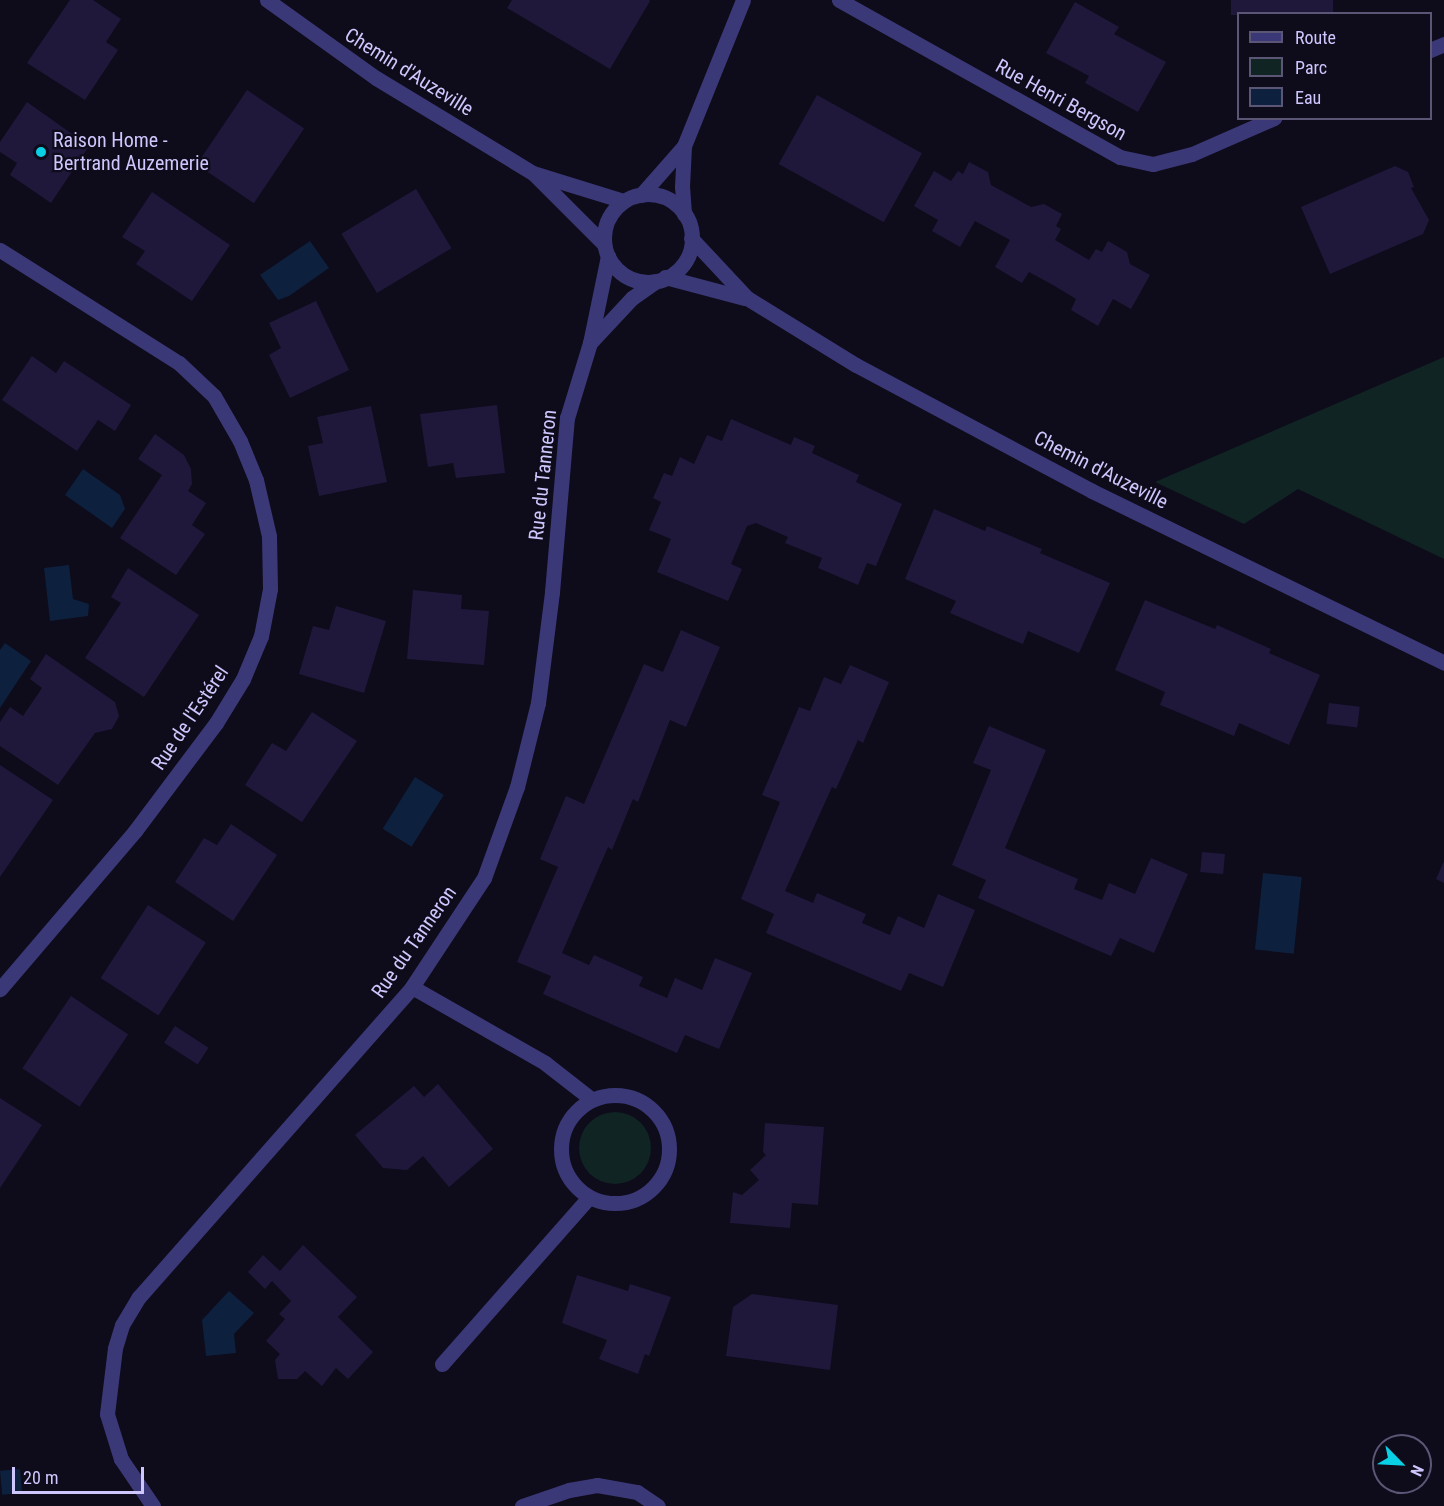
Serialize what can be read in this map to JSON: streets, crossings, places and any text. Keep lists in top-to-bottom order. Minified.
{"streets":{"street":["Chemin d'Auzeville","Rue Henri Bergson","Rue du Tanneron","Rue de l'Estérel"]},"crossings":[["Chemin d'Auzeville","Rue du Tanneron"]],"places":["Raison Home - Bertrand Auzemerie"],"legend":["Route","Parc","Eau"],"scale_bar":"20 m","north":"bottom right"}
